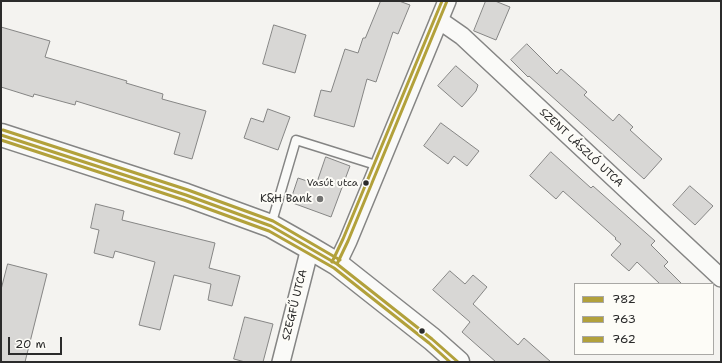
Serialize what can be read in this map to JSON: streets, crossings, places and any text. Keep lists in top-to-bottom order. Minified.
{"streets":{"street":["SZENT LÁSZLÓ UTCA","SZEGFŰ UTCA"]},"places":["Vasút utca","K&H Bank"],"lines":["transit line 782","transit line 762","transit line 763"],"legend":["782","763","762"],"scale_bar":"20 m"}
